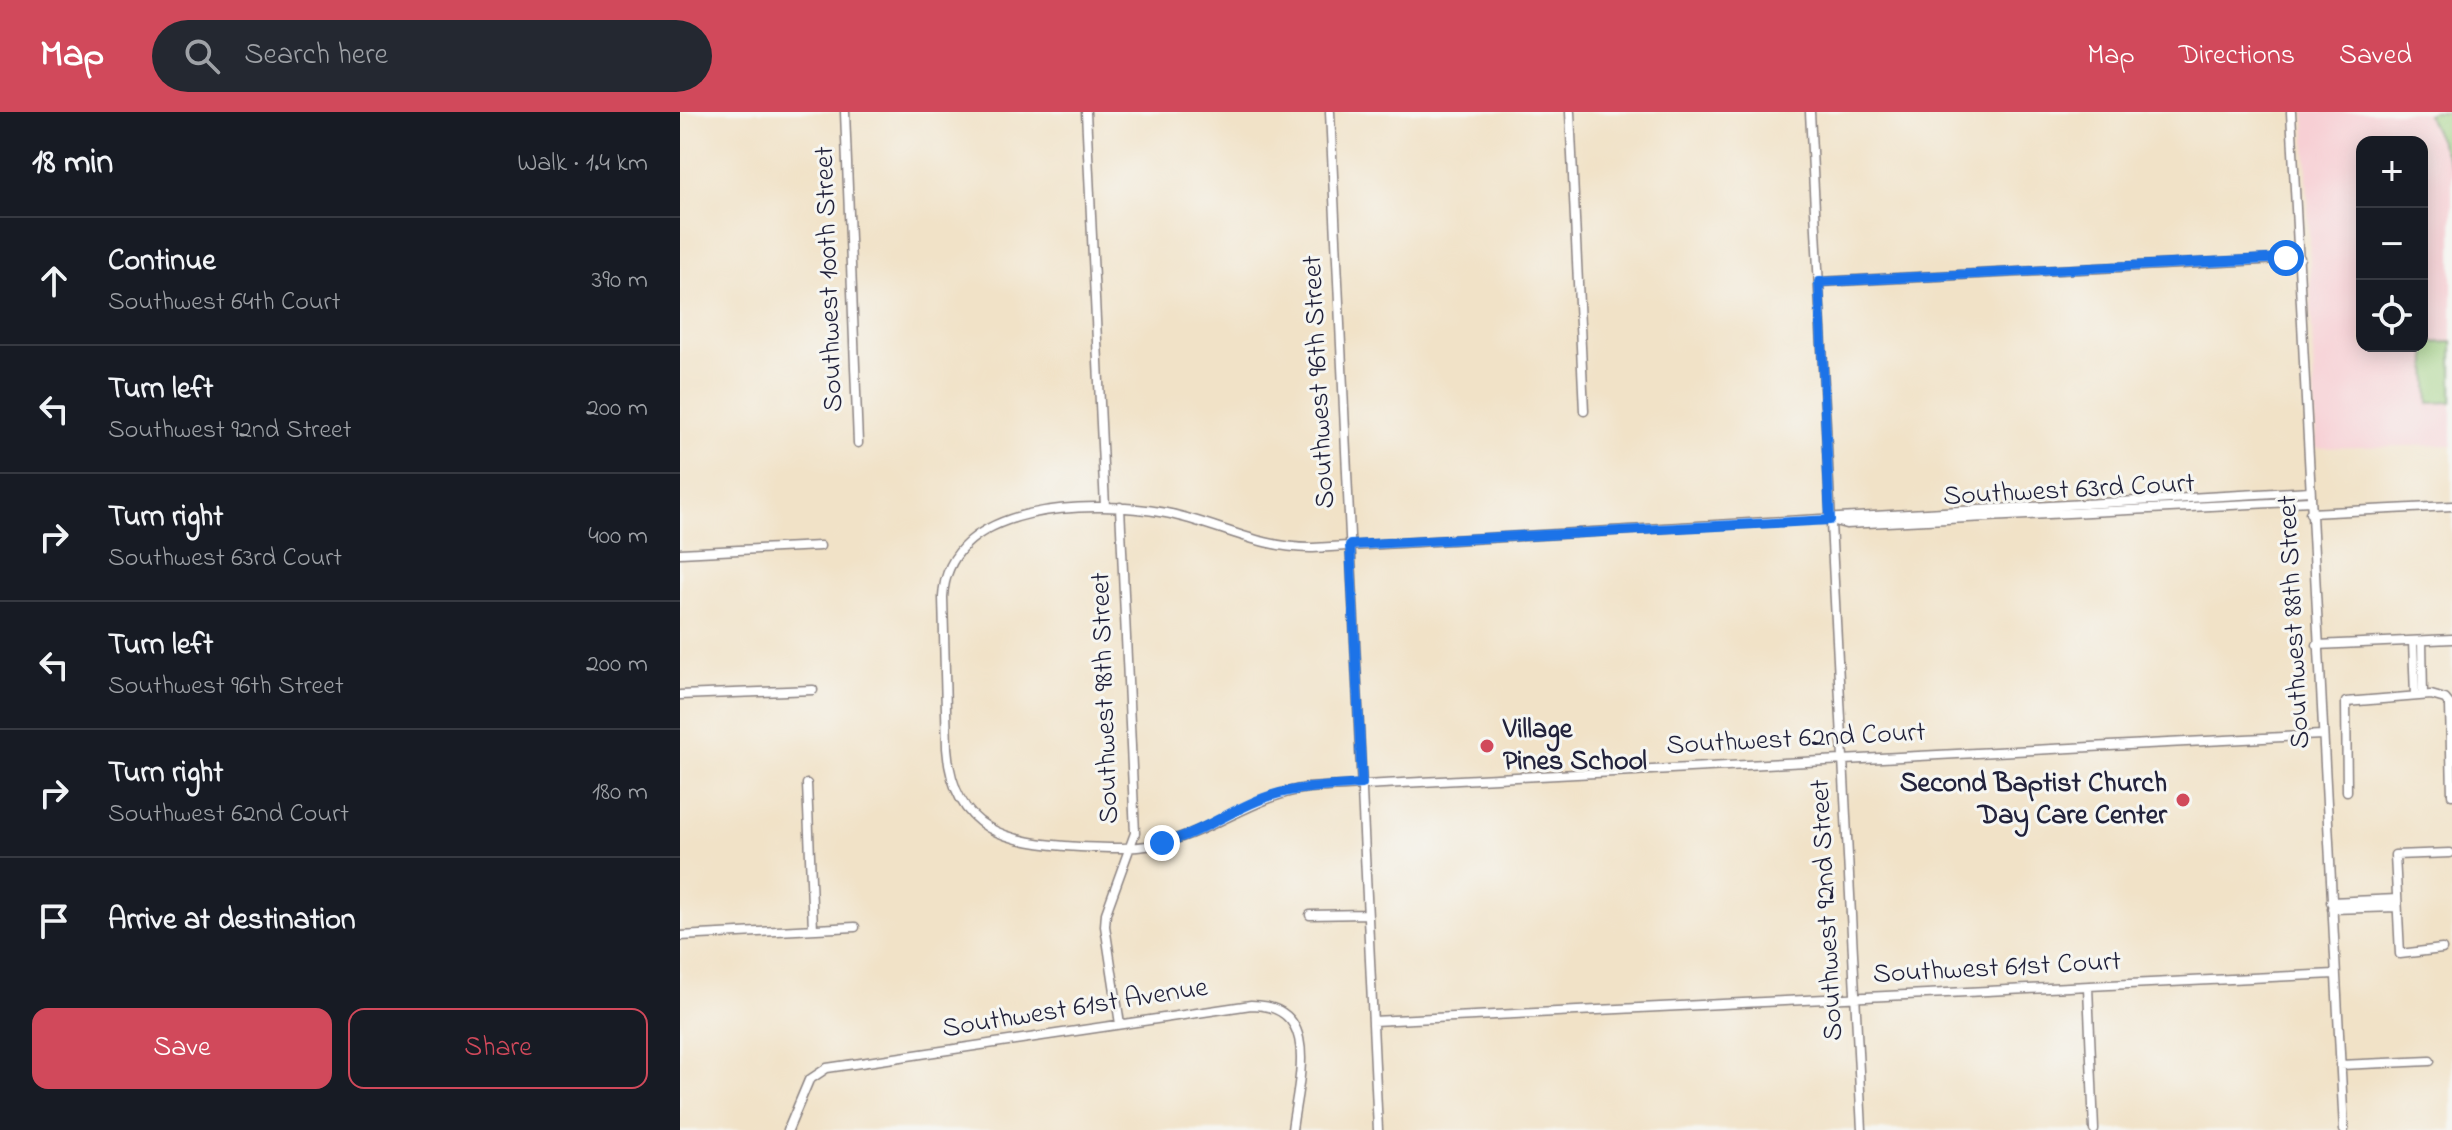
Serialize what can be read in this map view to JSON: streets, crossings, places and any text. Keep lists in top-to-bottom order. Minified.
{"streets":{"street":["Southwest 100th Street","Southwest 96th Street","Southwest 63rd Court","Southwest 88th Street","Southwest 98th Street","Southwest 62nd Court","Southwest 92nd Street","Southwest 61st Court","Southwest 61st Avenue"]},"crossings":[["Southwest 96th Street","Southwest 63rd Court"],["Southwest 96th Street","Southwest 62nd Court"],["Southwest 96th Street","Southwest 61st Court"],["Southwest 63rd Court","Southwest 88th Street"],["Southwest 63rd Court","Southwest 98th Street"],["Southwest 63rd Court","Southwest 62nd Court"],["Southwest 63rd Court","Southwest 92nd Street"],["Southwest 88th Street","Southwest 62nd Court"],["Southwest 88th Street","Southwest 61st Court"],["Southwest 98th Street","Southwest 62nd Court"],["Southwest 98th Street","Southwest 61st Avenue"],["Southwest 62nd Court","Southwest 92nd Street"],["Southwest 92nd Street","Southwest 61st Court"]],"places":["Village Pines School","Second Baptist Church Day Care Center"],"page":{"header":"Map","search":"Search here","nav":["Map","Directions","Saved"],"heading":["18 min","Walk · 1.4 km"],"map_buttons":["+","−"],"list":[["Continue","Southwest 64th Court","390 m"],["Turn left","Southwest 92nd Street","200 m"],["Turn right","Southwest 63rd Court","400 m"],["Turn left","Southwest 96th Street","200 m"],["Turn right","Southwest 62nd Court","180 m"],"Arrive at destination"],"buttons":["Save","Share"]}}
